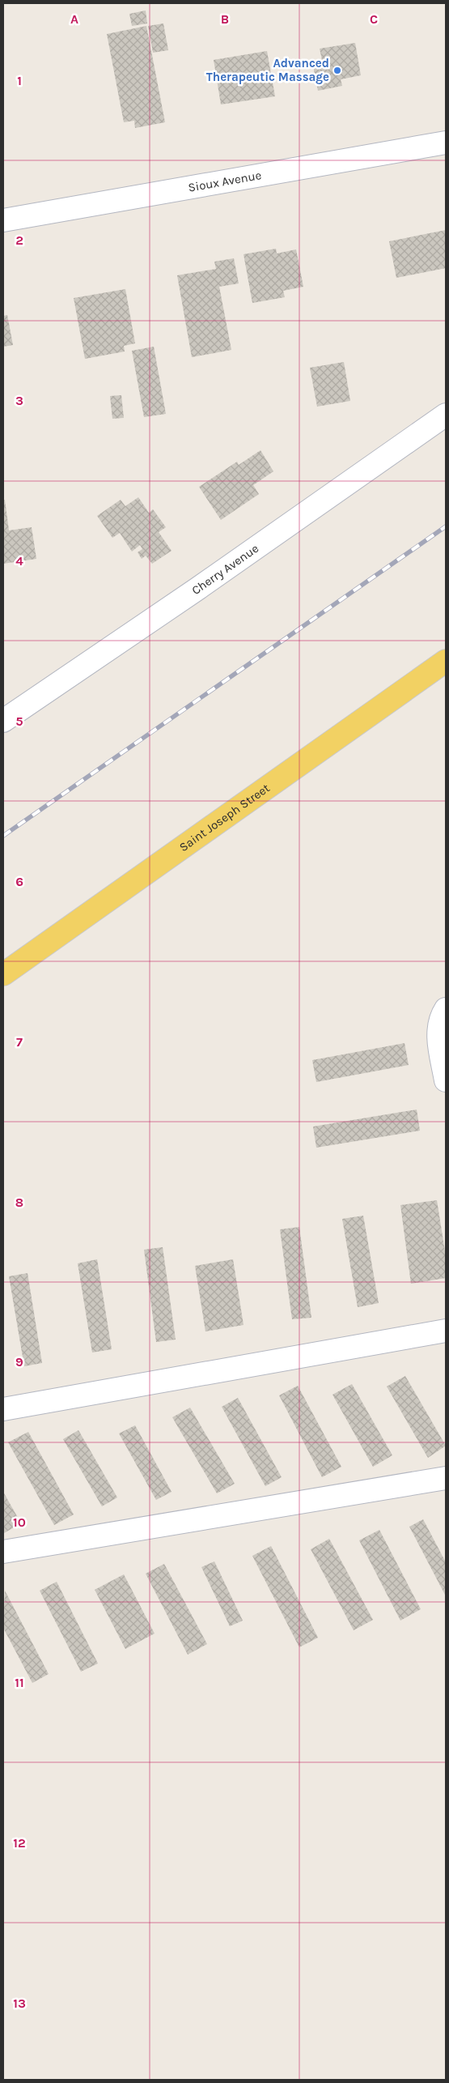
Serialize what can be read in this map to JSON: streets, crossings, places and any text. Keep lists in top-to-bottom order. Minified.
{"streets":{"main road":["Saint Joseph Street"],"street":["Sioux Avenue","Cherry Avenue"]},"places":["Advanced Therapeutic Massage"],"grid":{"columns":["A","B","C"],"rows":["1","2","3","4","5","6","7","8","9","10","11","12","13"]}}
